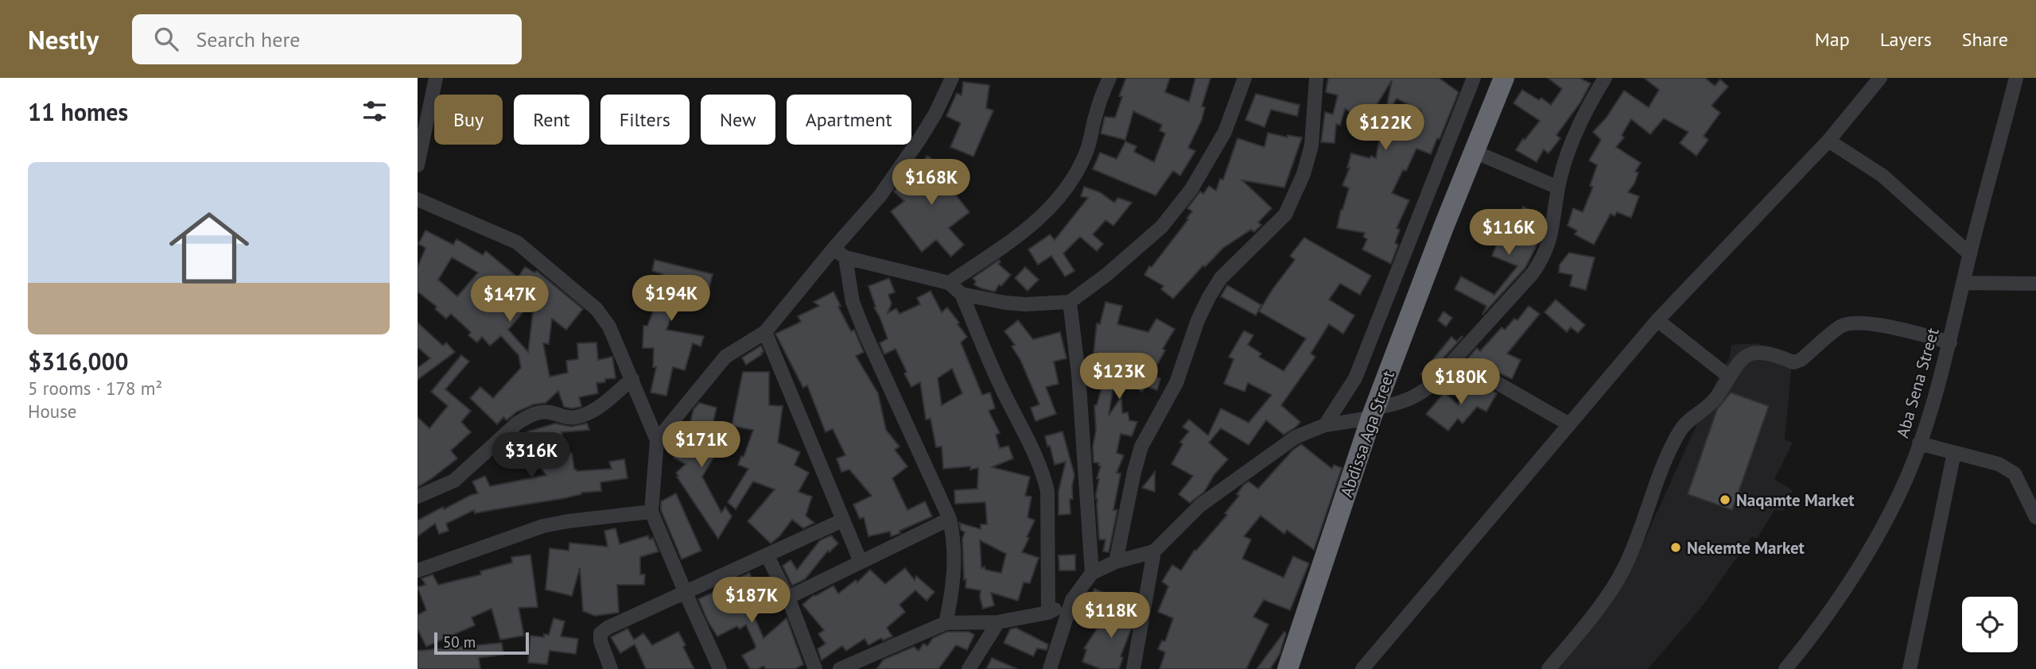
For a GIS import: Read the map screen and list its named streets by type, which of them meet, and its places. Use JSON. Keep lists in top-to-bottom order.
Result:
{
  "streets": {
    "highway": ["Abdissa Aga Street"],
    "street": ["Aba Sena Street"]
  },
  "places": ["Naqamte Market", "Nekemte Market"],
  "scale_bar": "50 m",
  "page": {
    "header": "Nestly",
    "search": "Search here",
    "nav": ["Map", "Layers", "Share"],
    "heading": "11 homes",
    "chip": [
      "Buy",
      "Rent",
      "Filters",
      "New",
      "Apartment"
    ],
    "price": [
      "$122K",
      "$168K",
      "$116K",
      "$194K",
      "$147K",
      "$123K",
      "$180K",
      "$171K",
      "$316K",
      "$187K",
      "$118K"
    ],
    "list": [
      {
        "name": "$316,000",
        "note": "5 rooms · 178 m² · House"
      }
    ],
    "scale": "50 m"
  }
}
